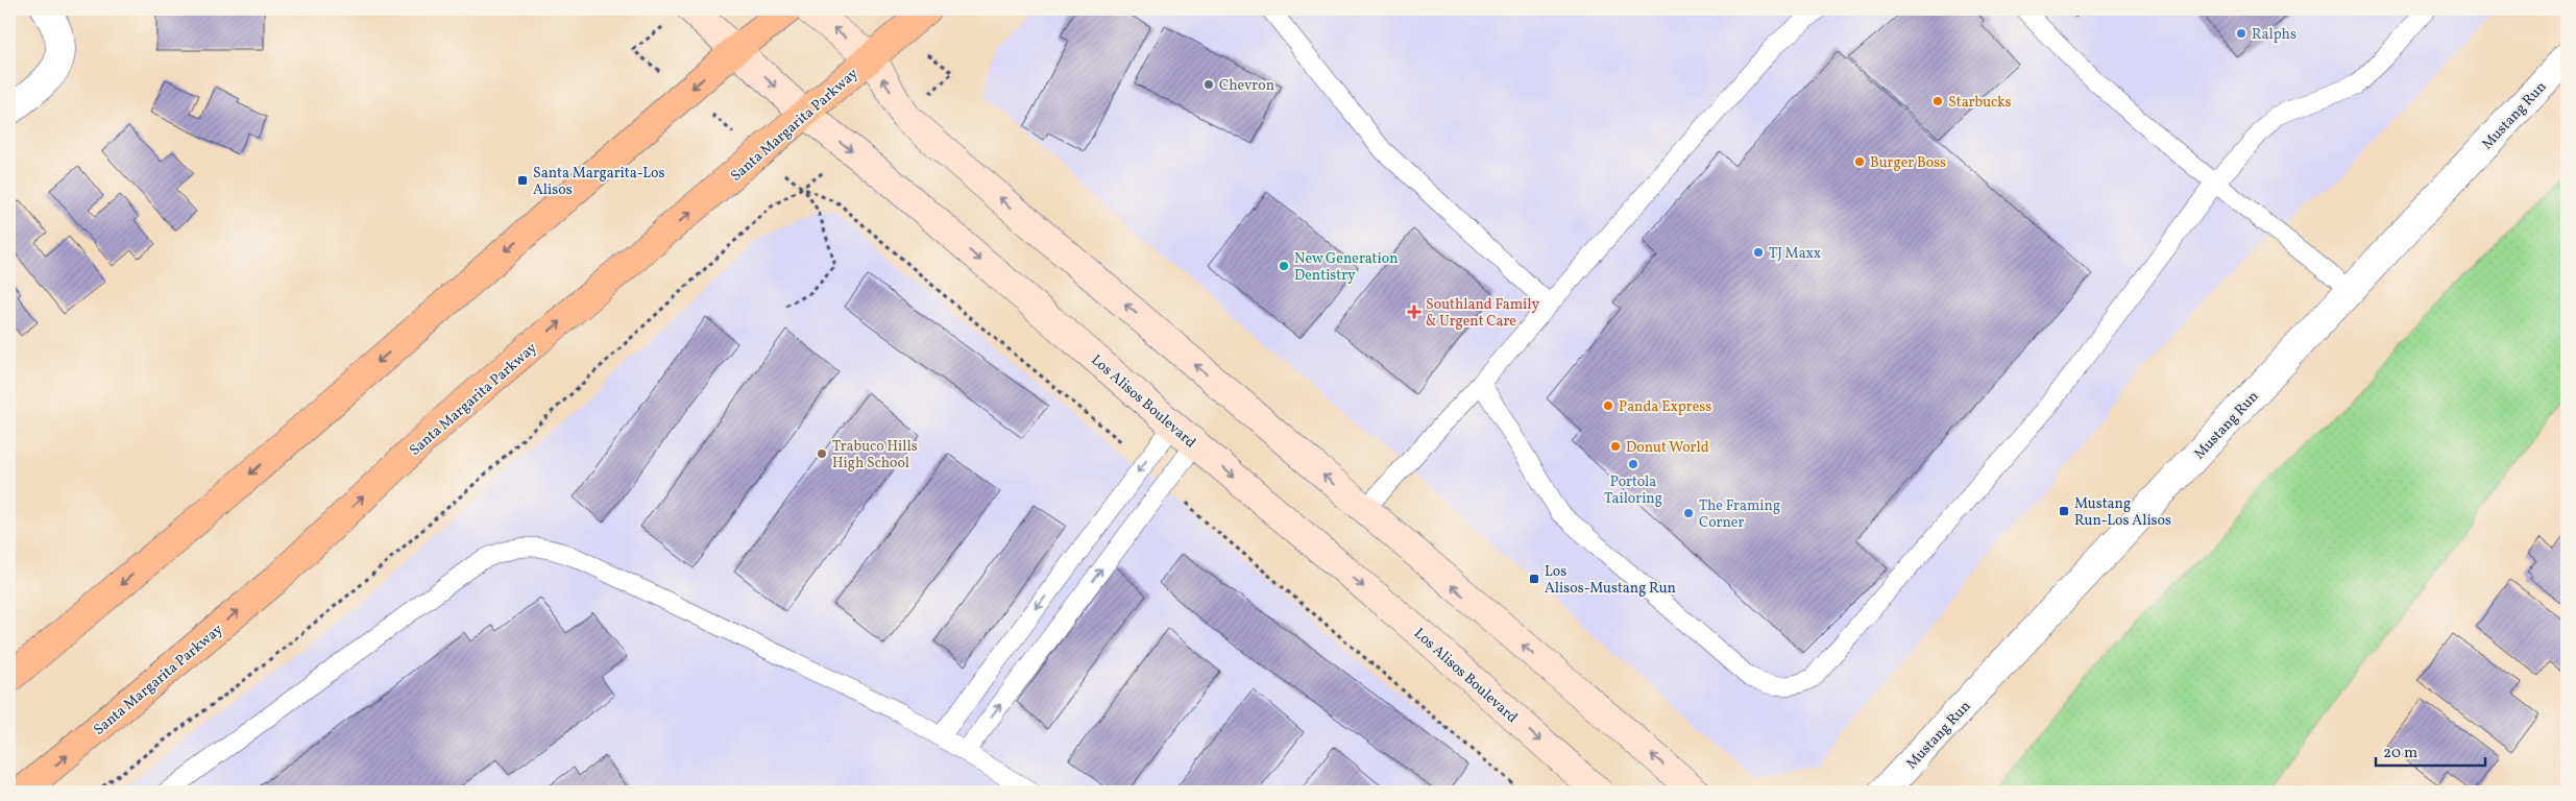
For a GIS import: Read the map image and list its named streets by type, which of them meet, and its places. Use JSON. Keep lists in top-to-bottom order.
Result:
{
  "streets": {
    "main road": ["Santa Margarita Parkway", "Los Alisos Boulevard"],
    "street": ["Mustang Run"]
  },
  "crossings": [
    ["Santa Margarita Parkway", "Los Alisos Boulevard"]
  ],
  "places": {
    "other": [
      "Ralphs",
      "Chevron",
      "Starbucks",
      "Burger Boss",
      "TJ Maxx",
      "New Generation Dentistry",
      "Panda Express",
      "Donut World",
      "Trabuco Hills High School",
      "Portola Tailoring",
      "The Framing Corner"
    ],
    "transit": ["Santa Margarita-Los Alisos", "Mustang Run-Los Alisos", "Los Alisos-Mustang Run"],
    "health": ["Southland Family & Urgent Care"]
  },
  "scale_bar": "20 m"
}
